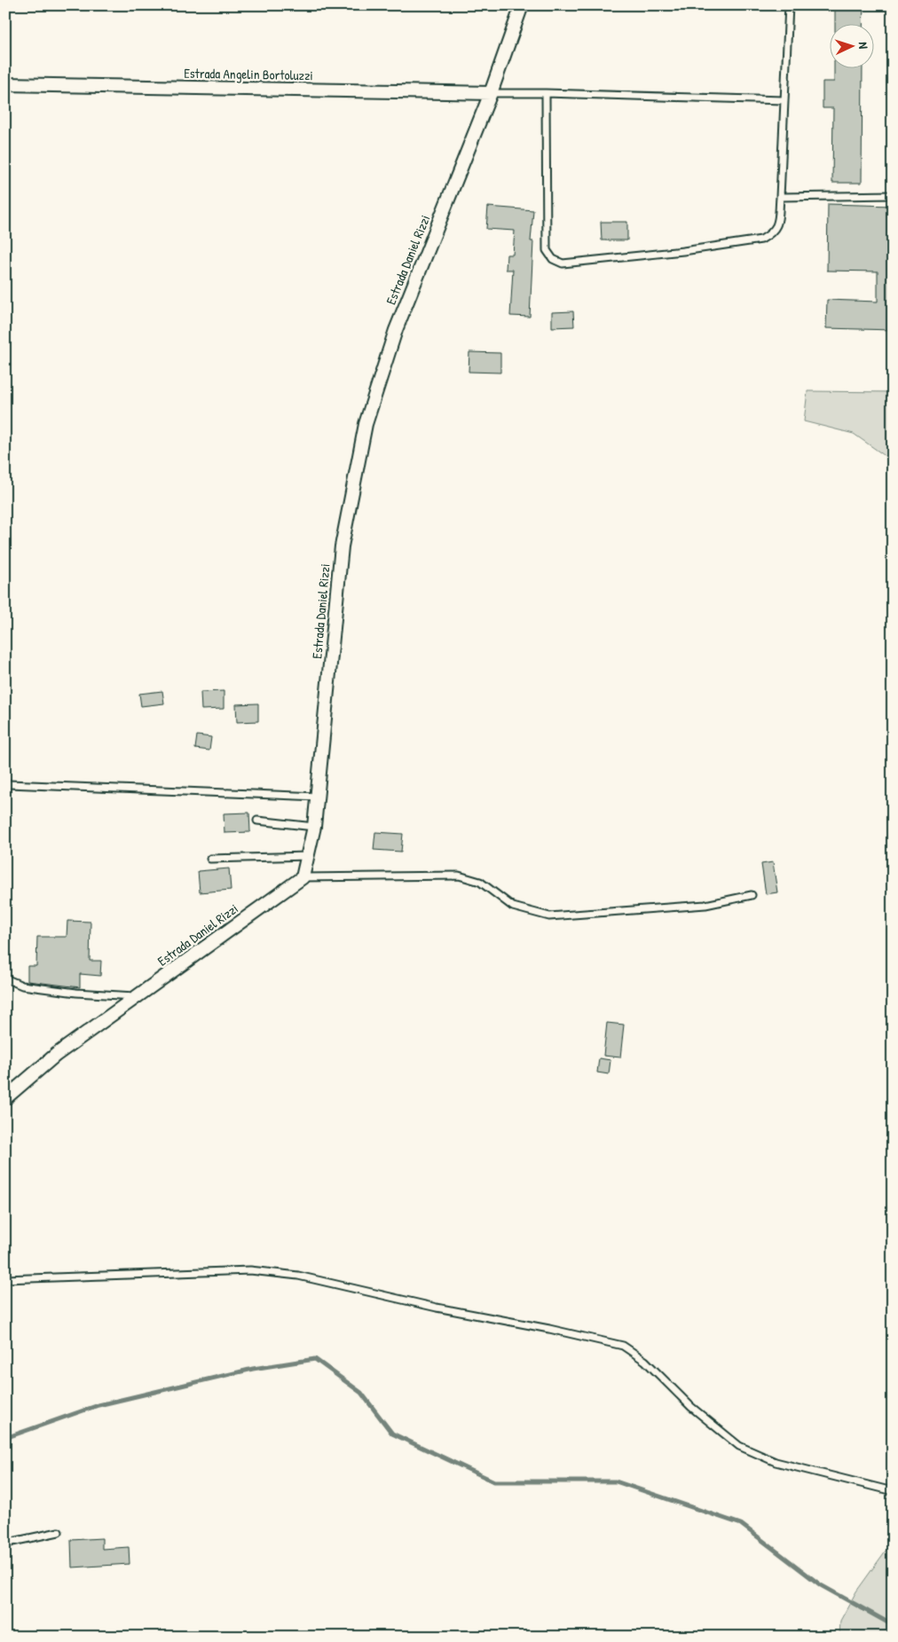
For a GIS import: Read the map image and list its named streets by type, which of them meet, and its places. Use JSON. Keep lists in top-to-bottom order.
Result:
{
  "streets": {
    "street": ["Estrada Angelin Bortoluzzi", "Estrada Daniel Rizzi"]
  },
  "crossings": [
    ["Estrada Angelin Bortoluzzi", "Estrada Daniel Rizzi"]
  ],
  "north": "right"
}
